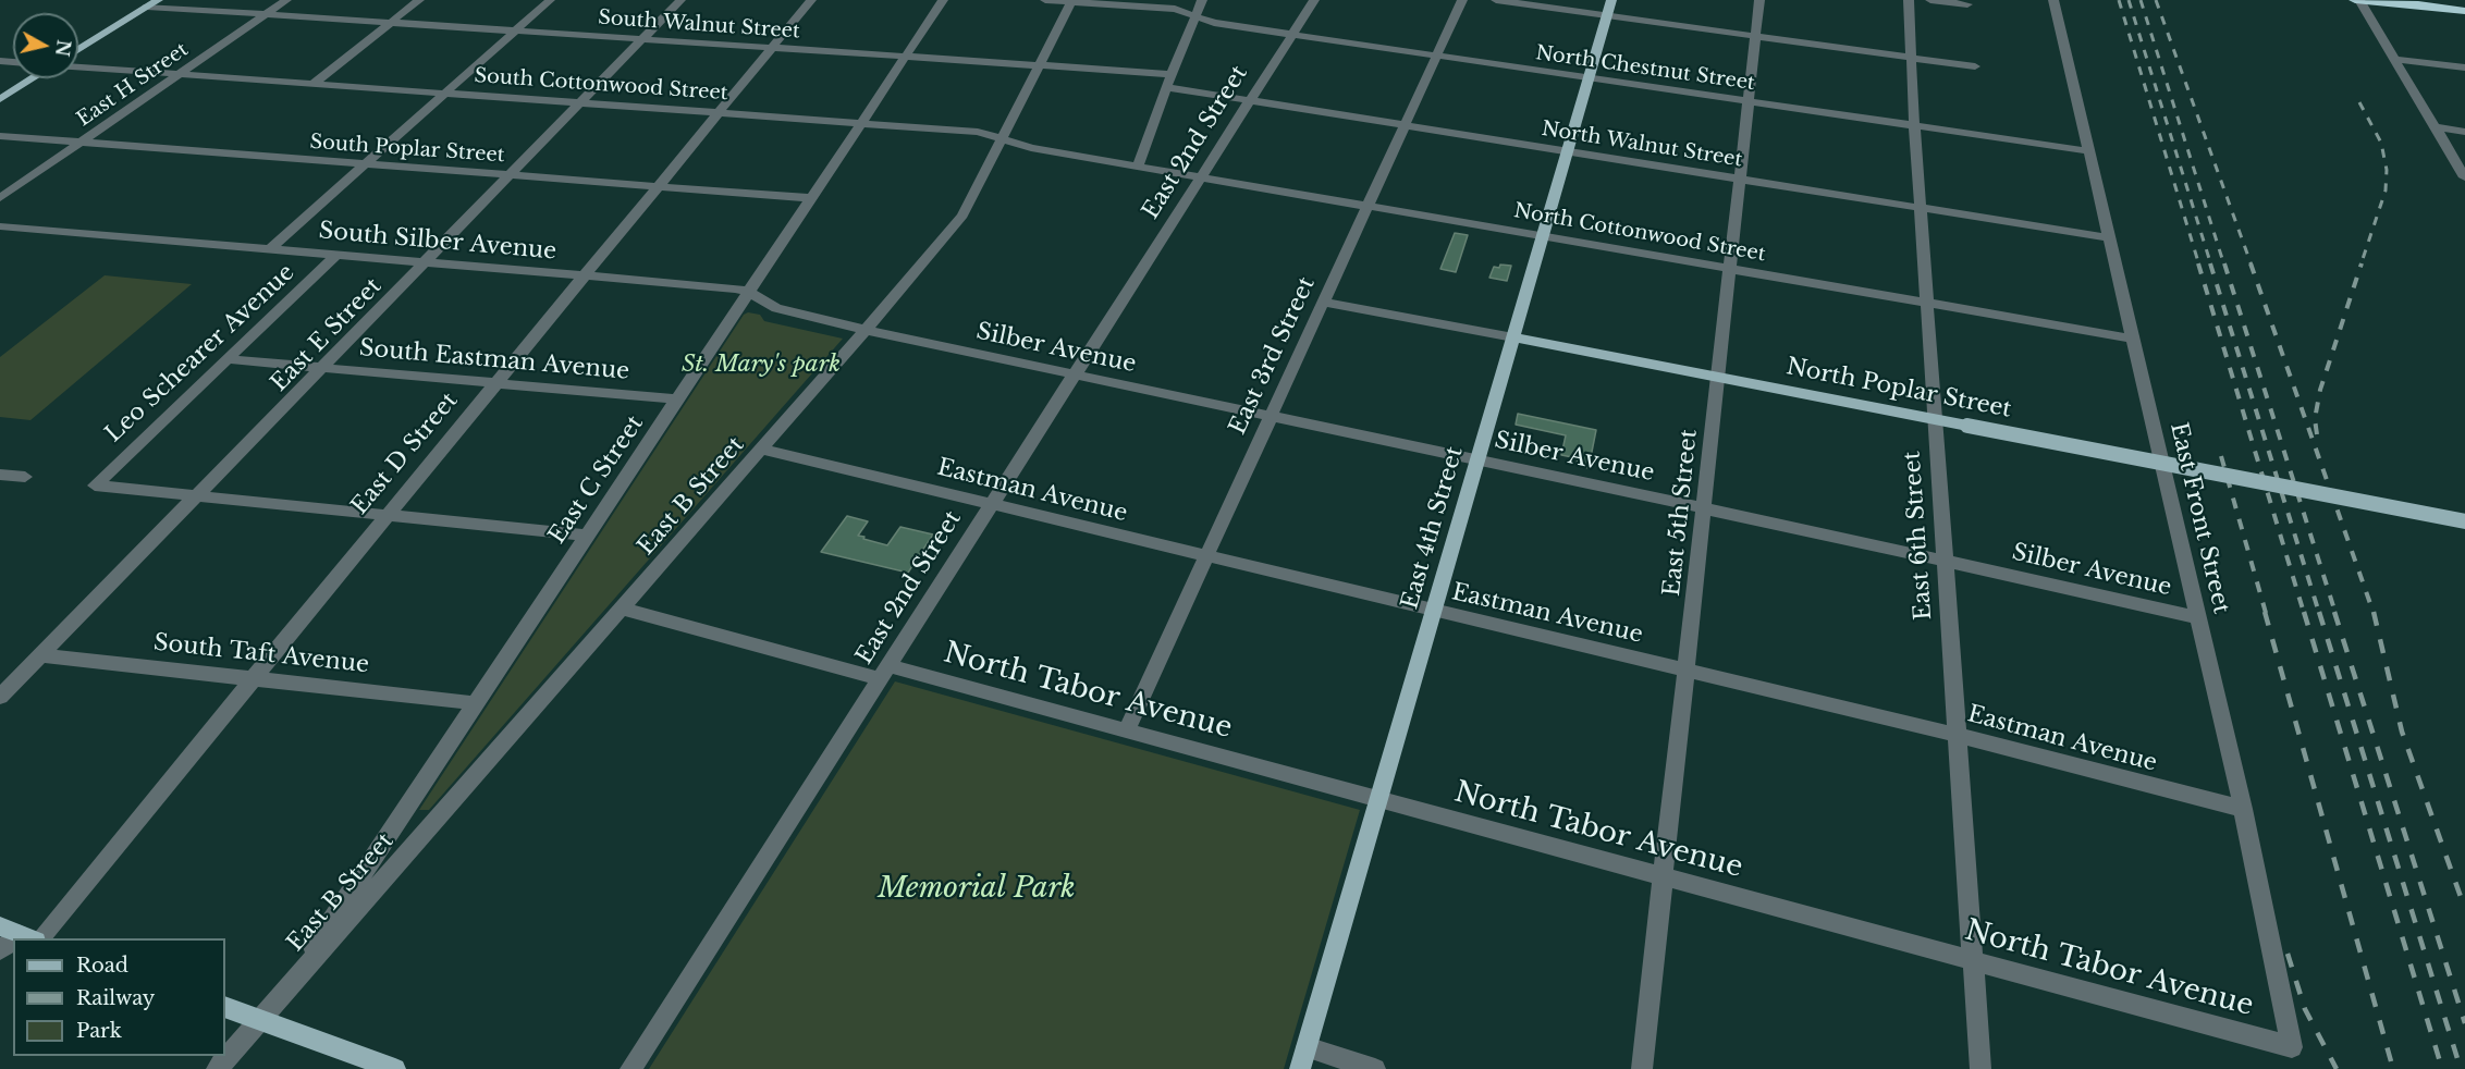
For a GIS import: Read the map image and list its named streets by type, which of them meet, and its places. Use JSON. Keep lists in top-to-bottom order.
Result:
{
  "streets": {
    "main road": ["North Poplar Street", "East 4th Street"],
    "street": [
      "South Walnut Street",
      "North Chestnut Street",
      "East H Street",
      "South Cottonwood Street",
      "East 2nd Street",
      "North Walnut Street",
      "South Poplar Street",
      "North Cottonwood Street",
      "South Silber Avenue",
      "East E Street",
      "Silber Avenue",
      "Leo Schearer Avenue",
      "East 3rd Street",
      "South Eastman Avenue",
      "East D Street",
      "East C Street",
      "Eastman Avenue",
      "East B Street",
      "East 5th Street",
      "East Front Street",
      "East 6th Street",
      "South Taft Avenue",
      "North Tabor Avenue"
    ]
  },
  "crossings": [
    ["South Walnut Street", "East H Street"],
    ["South Walnut Street", "East E Street"],
    ["South Walnut Street", "East D Street"],
    ["South Walnut Street", "East C Street"],
    ["South Walnut Street", "East B Street"],
    ["North Chestnut Street", "East 2nd Street"],
    ["North Chestnut Street", "East 3rd Street"],
    ["North Chestnut Street", "East B Street"],
    ["North Chestnut Street", "East 5th Street"],
    ["North Chestnut Street", "East Front Street"],
    ["North Chestnut Street", "East 4th Street"],
    ["North Chestnut Street", "East 6th Street"],
    ["East H Street", "South Cottonwood Street"],
    ["East H Street", "South Poplar Street"],
    ["South Cottonwood Street", "North Cottonwood Street"],
    ["South Cottonwood Street", "East E Street"],
    ["South Cottonwood Street", "East D Street"],
    ["South Cottonwood Street", "East C Street"],
    ["South Cottonwood Street", "East B Street"],
    ["East 2nd Street", "North Walnut Street"],
    ["East 2nd Street", "North Cottonwood Street"],
    ["East 2nd Street", "Silber Avenue"],
    ["East 2nd Street", "Eastman Avenue"],
    ["East 2nd Street", "North Tabor Avenue"],
    ["North Walnut Street", "East 3rd Street"],
    ["North Walnut Street", "East 5th Street"],
    ["North Walnut Street", "East Front Street"],
    ["North Walnut Street", "East 4th Street"],
    ["North Walnut Street", "East 6th Street"],
    ["South Poplar Street", "East E Street"],
    ["South Poplar Street", "East D Street"],
    ["South Poplar Street", "East C Street"],
    ["North Cottonwood Street", "East 3rd Street"],
    ["North Cottonwood Street", "East 5th Street"],
    ["North Cottonwood Street", "East Front Street"],
    ["North Cottonwood Street", "East 4th Street"],
    ["North Cottonwood Street", "East 6th Street"],
    ["South Silber Avenue", "East E Street"],
    ["South Silber Avenue", "Silber Avenue"],
    ["South Silber Avenue", "Leo Schearer Avenue"],
    ["South Silber Avenue", "East D Street"],
    ["South Silber Avenue", "East C Street"],
    ["South Silber Avenue", "East B Street"],
    ["East E Street", "Leo Schearer Avenue"],
    ["East E Street", "South Eastman Avenue"],
    ["East E Street", "South Taft Avenue"],
    ["Silber Avenue", "East 3rd Street"],
    ["Silber Avenue", "East B Street"],
    ["Silber Avenue", "East 5th Street"],
    ["Silber Avenue", "East Front Street"],
    ["Silber Avenue", "East 4th Street"],
    ["Silber Avenue", "East 6th Street"],
    ["Leo Schearer Avenue", "South Eastman Avenue"],
    ["East 3rd Street", "North Poplar Street"],
    ["East 3rd Street", "Eastman Avenue"],
    ["East 3rd Street", "North Tabor Avenue"],
    ["South Eastman Avenue", "East D Street"],
    ["South Eastman Avenue", "East C Street"],
    ["North Poplar Street", "East 5th Street"],
    ["North Poplar Street", "East 4th Street"],
    ["North Poplar Street", "East 6th Street"],
    ["East D Street", "South Taft Avenue"],
    ["East C Street", "East B Street"],
    ["East C Street", "South Taft Avenue"],
    ["Eastman Avenue", "East B Street"],
    ["Eastman Avenue", "East 5th Street"],
    ["Eastman Avenue", "East Front Street"],
    ["Eastman Avenue", "East 4th Street"],
    ["Eastman Avenue", "East 6th Street"],
    ["East B Street", "North Tabor Avenue"],
    ["East 5th Street", "North Tabor Avenue"],
    ["East Front Street", "North Tabor Avenue"],
    ["East 4th Street", "North Tabor Avenue"],
    ["East 6th Street", "North Tabor Avenue"]
  ],
  "parks": ["St. Mary's park", "Memorial Park"],
  "legend": ["Road", "Railway", "Park"],
  "north": "right"
}
